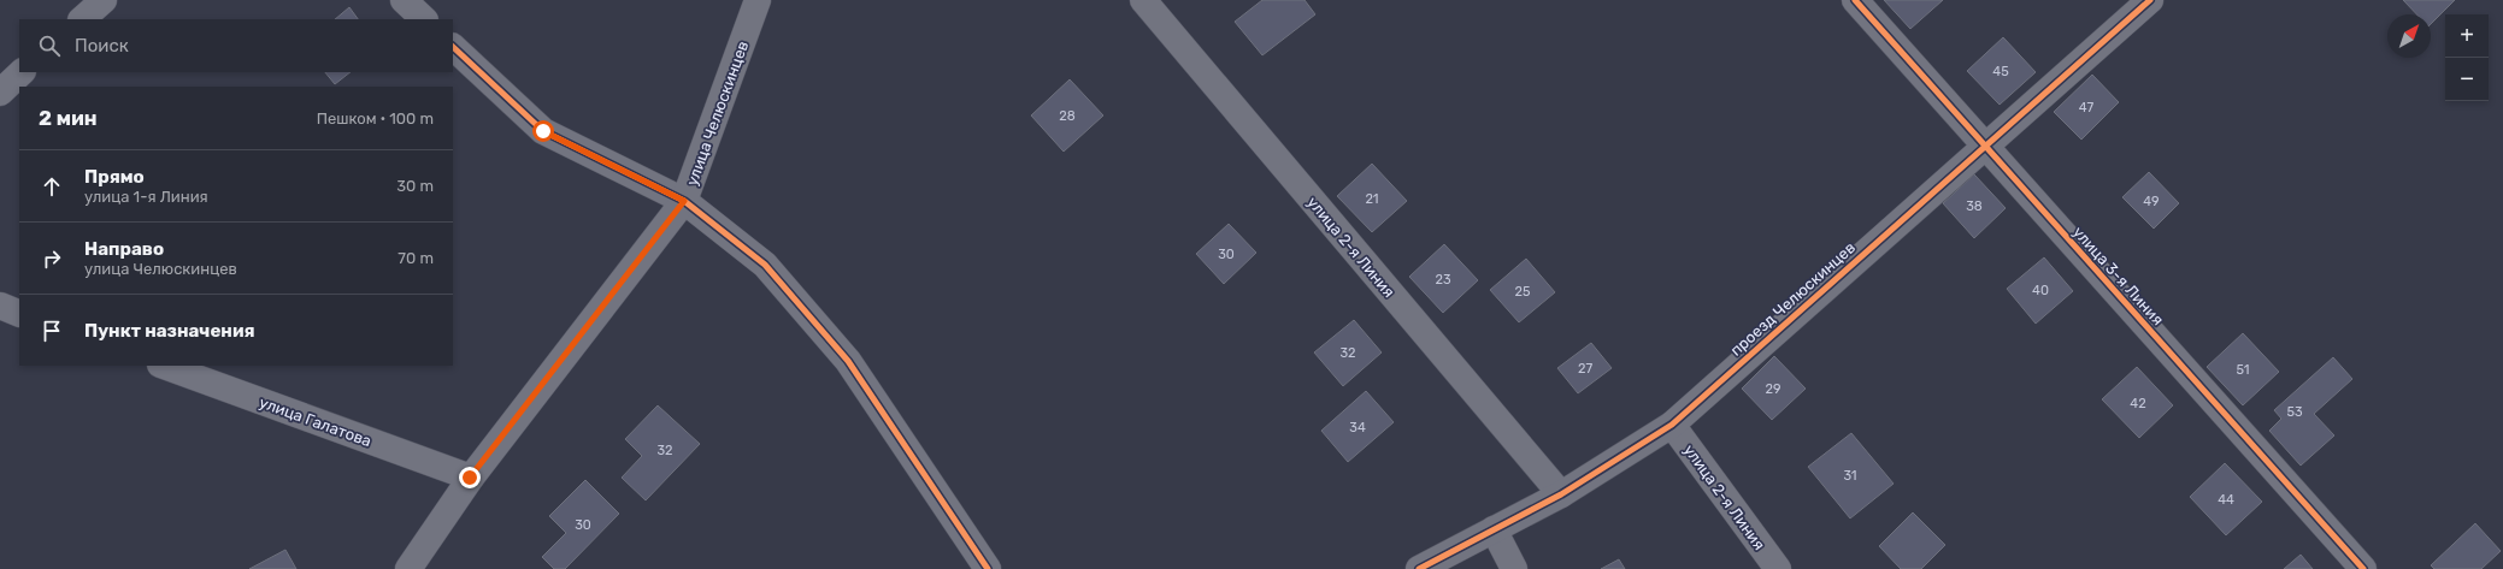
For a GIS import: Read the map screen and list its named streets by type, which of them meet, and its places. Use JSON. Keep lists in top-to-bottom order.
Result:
{
  "streets": {
    "street": [
      "улица Челюскинцев",
      "улица 2-я Линия",
      "улица 3-я Линия",
      "проезд Челюскинцев",
      "улица Галатова"
    ]
  },
  "crossings": [
    ["улица Челюскинцев", "улица Галатова"],
    ["улица 2-я Линия", "проезд Челюскинцев"],
    ["улица 3-я Линия", "проезд Челюскинцев"]
  ],
  "house_numbers": [
    "45",
    "47",
    "28",
    "21",
    "49",
    "38",
    "30",
    "23",
    "40",
    "25",
    "32",
    "27",
    "51",
    "29",
    "42",
    "53",
    "34",
    "32",
    "31",
    "44",
    "30"
  ],
  "north": "top right",
  "page": {
    "map_buttons": ["+", "−"],
    "search": "Поиск",
    "heading": ["2 мин", "Пешком · 100 m"],
    "list": [
      ["Прямо", "улица 1-я Линия", "30 m"],
      ["Направо", "улица Челюскинцев", "70 m"],
      "Пункт назначения"
    ]
  }
}
